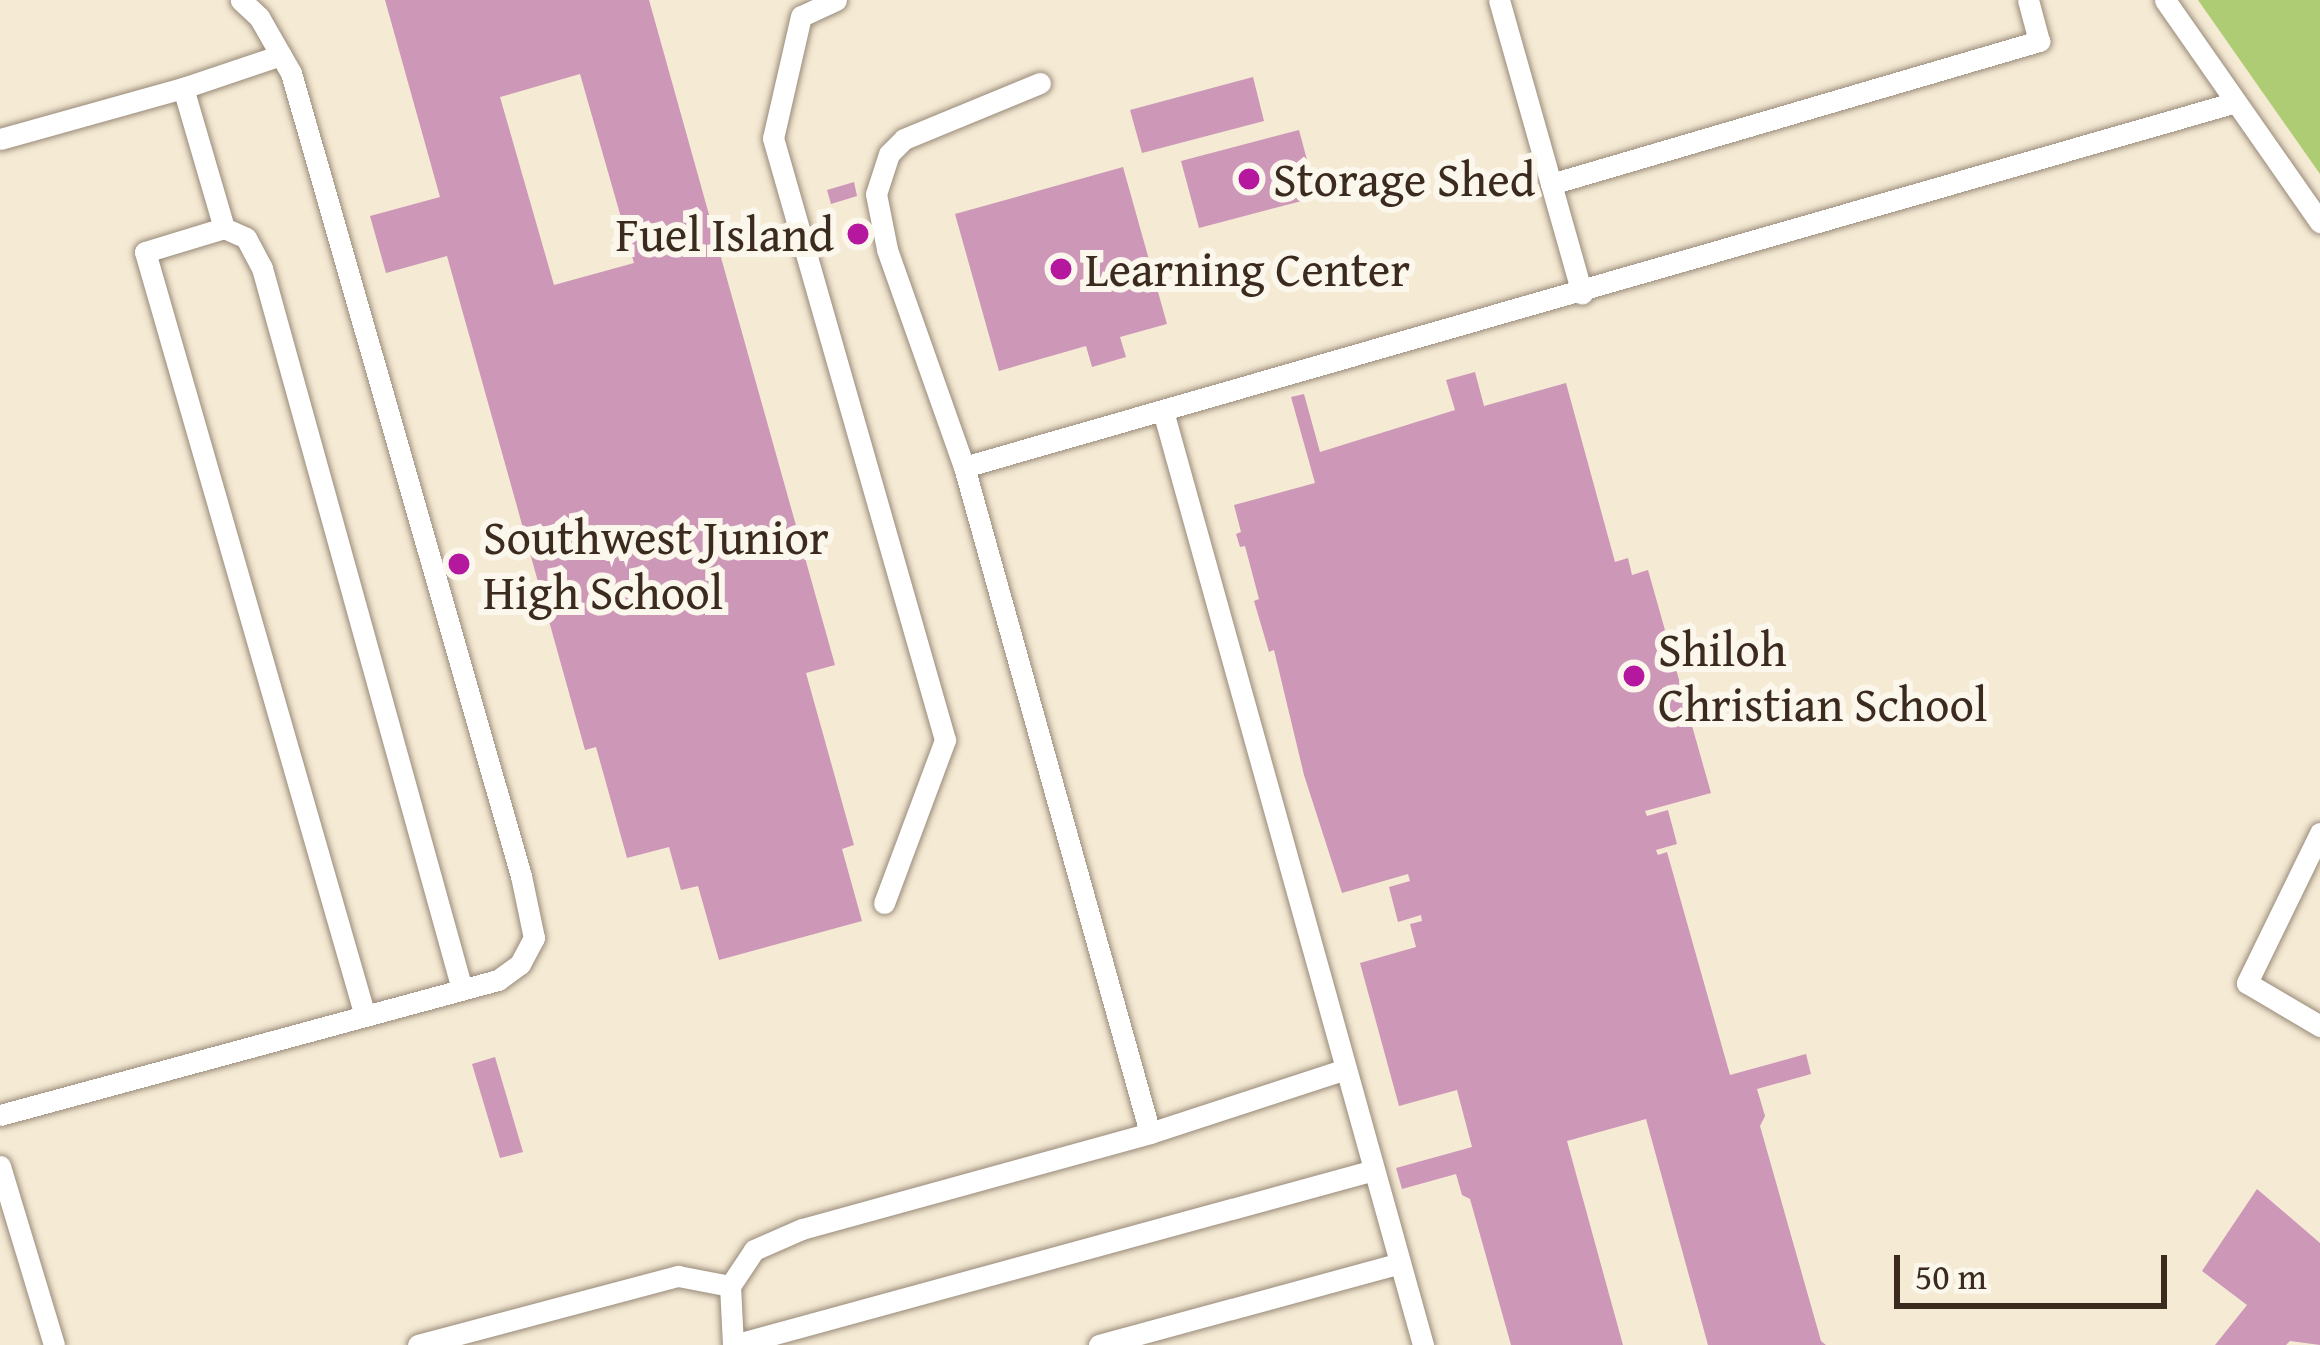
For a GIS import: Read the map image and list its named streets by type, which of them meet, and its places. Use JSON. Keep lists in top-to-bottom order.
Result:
{
  "places": [
    "Storage Shed",
    "Fuel Island",
    "Learning Center",
    "Southwest Junior High School",
    "Shiloh Christian School"
  ],
  "scale_bar": "50 m"
}
